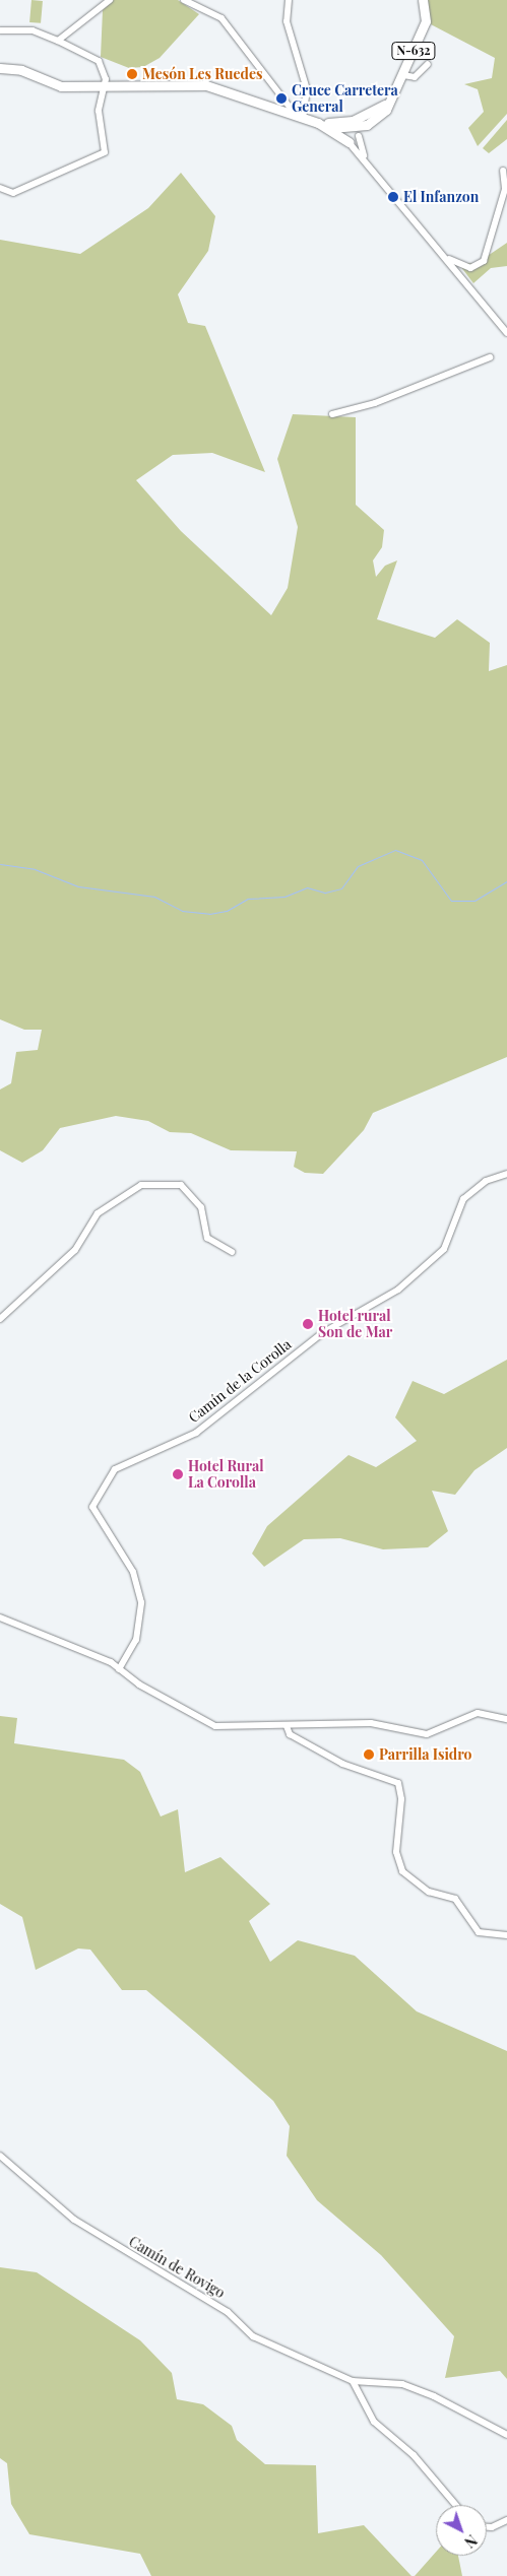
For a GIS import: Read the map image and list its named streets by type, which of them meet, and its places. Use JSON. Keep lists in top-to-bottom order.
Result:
{
  "streets": {
    "highway": ["N-632"],
    "street": ["Camín de la Corolla", "Camín de Rovigo"]
  },
  "places": [
    "Mesón Les Ruedes",
    "Cruce Carretera General",
    "El Infanzon",
    "Hotel rural Son de Mar",
    "Hotel Rural La Corolla",
    "Parrilla Isidro"
  ],
  "north": "bottom right"
}
